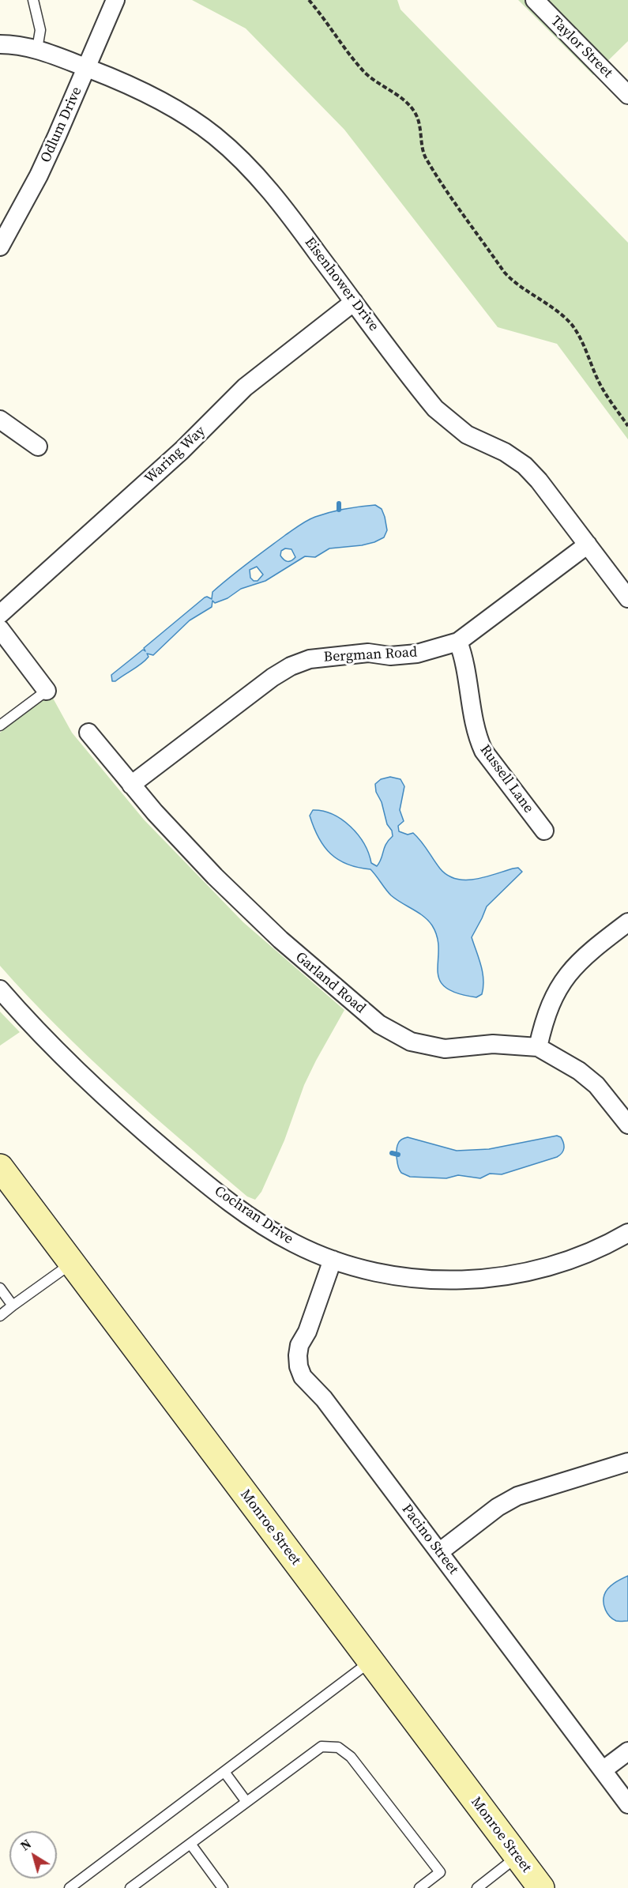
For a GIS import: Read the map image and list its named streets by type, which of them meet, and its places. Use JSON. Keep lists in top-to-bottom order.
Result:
{
  "streets": {
    "main road": ["Monroe Street"],
    "street": [
      "Taylor Street",
      "Odlum Drive",
      "Eisenhower Drive",
      "Waring Way",
      "Bergman Road",
      "Russell Lane",
      "Garland Road",
      "Cochran Drive",
      "Pacino Street"
    ]
  },
  "crossings": [
    ["Odlum Drive", "Eisenhower Drive"],
    ["Eisenhower Drive", "Waring Way"],
    ["Eisenhower Drive", "Bergman Road"],
    ["Bergman Road", "Russell Lane"],
    ["Bergman Road", "Garland Road"],
    ["Cochran Drive", "Pacino Street"]
  ],
  "north": "top left"
}
